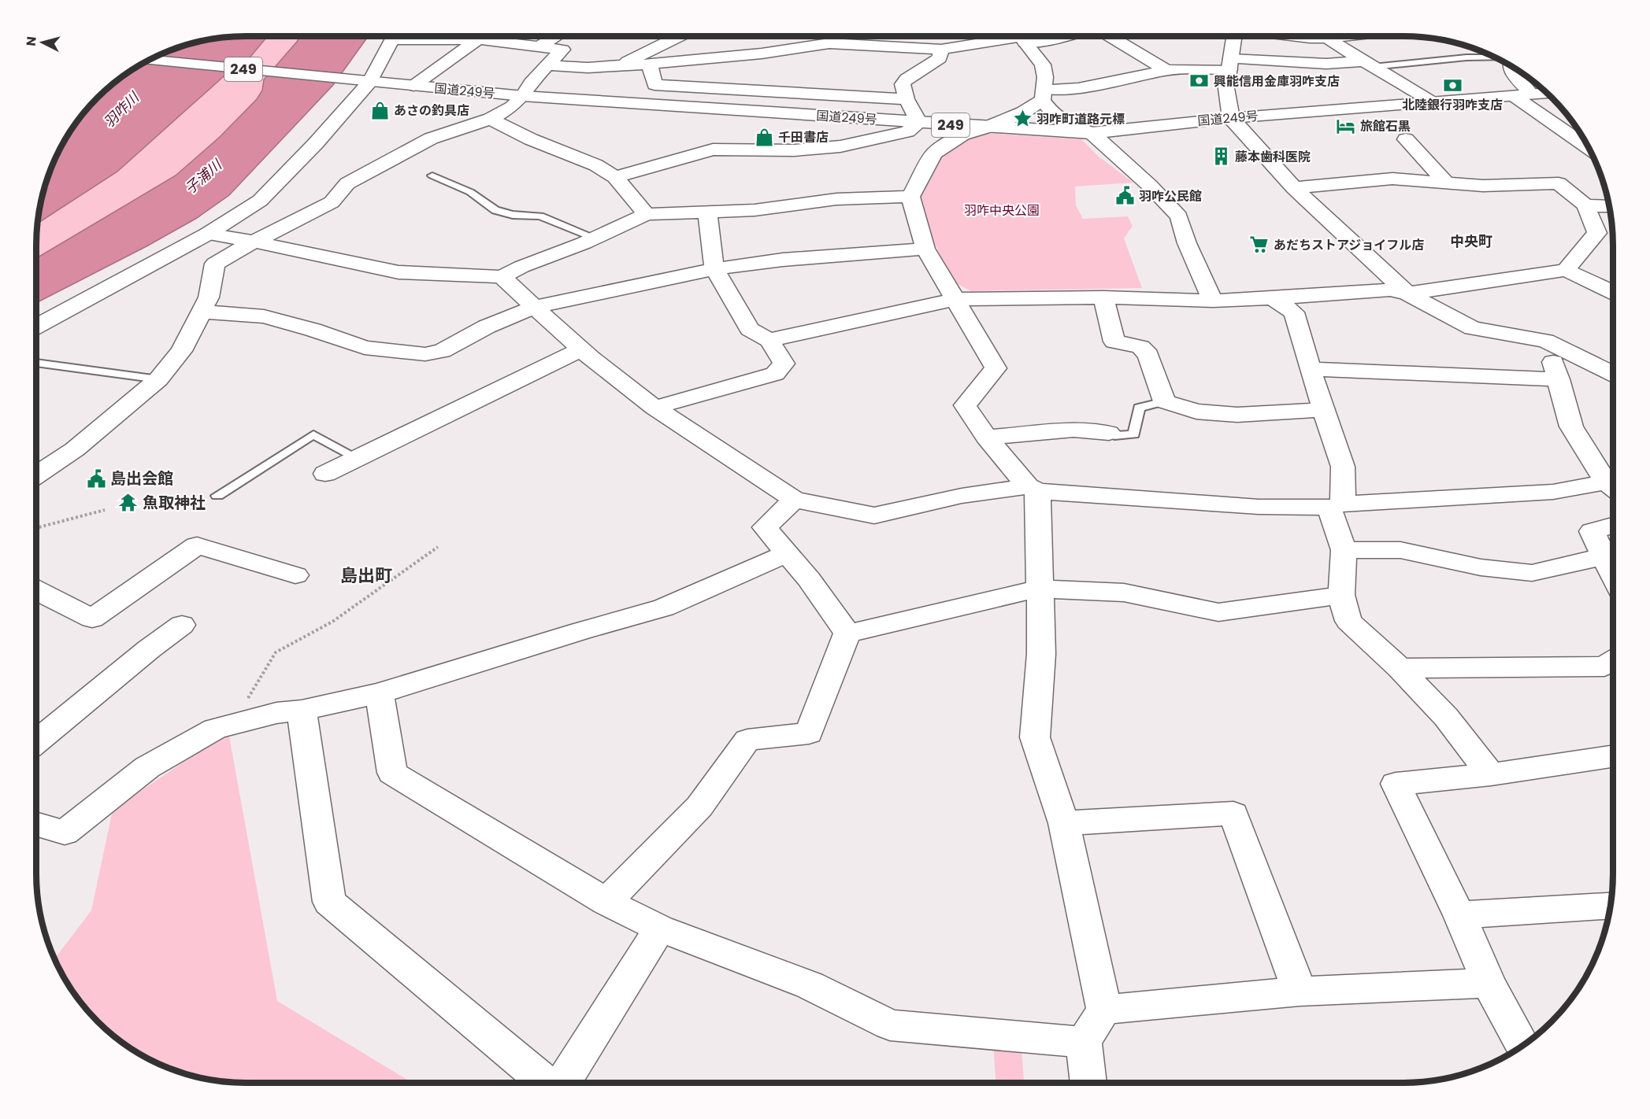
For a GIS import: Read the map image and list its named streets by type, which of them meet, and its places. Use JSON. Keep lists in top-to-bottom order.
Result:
{
  "streets": {
    "main road": ["249", "国道249号"]
  },
  "districts": ["中央町", "島出町"],
  "water": ["羽咋川", "子浦川"],
  "parks": ["羽咋中央公園"],
  "places": {
    "bank": ["興能信用金庫羽咋支店", "北陸銀行羽咋支店"],
    "shop": ["あさの釣具店", "千田書店"],
    "place": ["羽咋町道路元標"],
    "hotel": ["旅館石黒"],
    "building": ["藤本歯科医院"],
    "public building": ["羽咋公民館", "島出会館"],
    "supermarket": ["あだちストアジョイフル店"],
    "temple": ["魚取神社"]
  },
  "north": "left"
}
